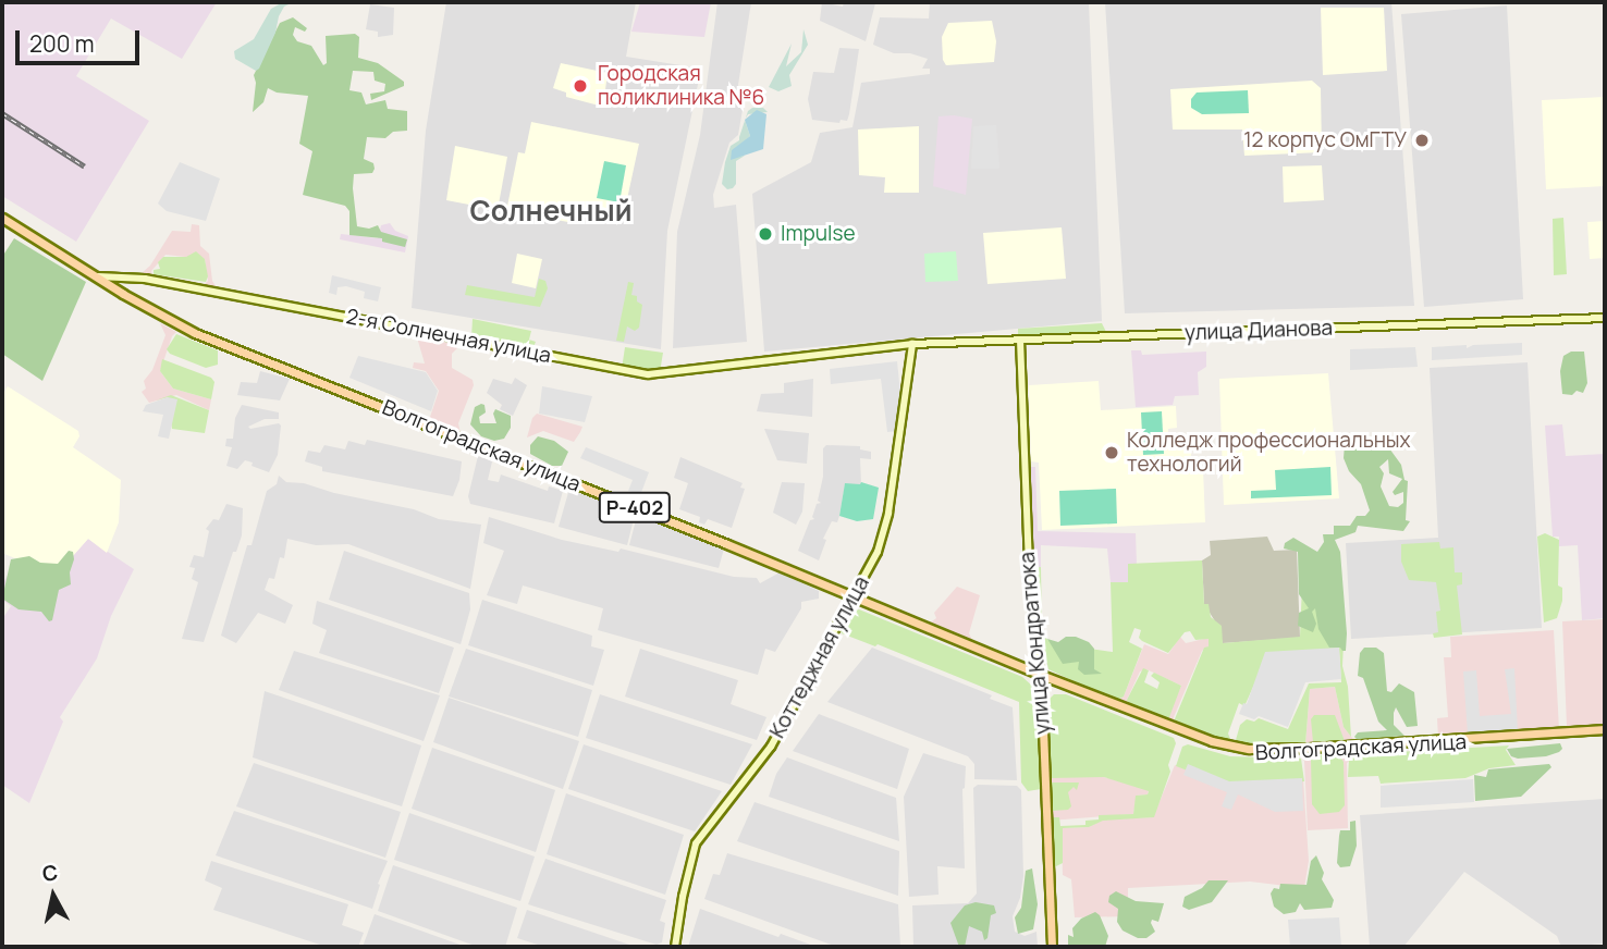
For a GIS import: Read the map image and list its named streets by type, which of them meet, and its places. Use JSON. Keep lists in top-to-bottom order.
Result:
{
  "streets": {
    "main road": [
      "улица Дианова",
      "2-я Солнечная улица",
      "Волгоградская улица",
      "Р-402",
      "улица Кондратюка",
      "Коттеджная улица"
    ]
  },
  "crossings": [
    ["улица Дианова", "2-я Солнечная улица"],
    ["улица Дианова", "улица Кондратюка"],
    ["улица Дианова", "Коттеджная улица"],
    ["2-я Солнечная улица", "Волгоградская улица"],
    ["2-я Солнечная улица", "Коттеджная улица"],
    ["Волгоградская улица", "улица Кондратюка"],
    ["Волгоградская улица", "Коттеджная улица"]
  ],
  "districts": ["Солнечный"],
  "places": [
    "Городская поликлиника №6",
    "12 корпус ОмГТУ",
    "Impulse",
    "Колледж профессиональных технологий"
  ],
  "scale_bar": "200 m",
  "north": "top"
}
